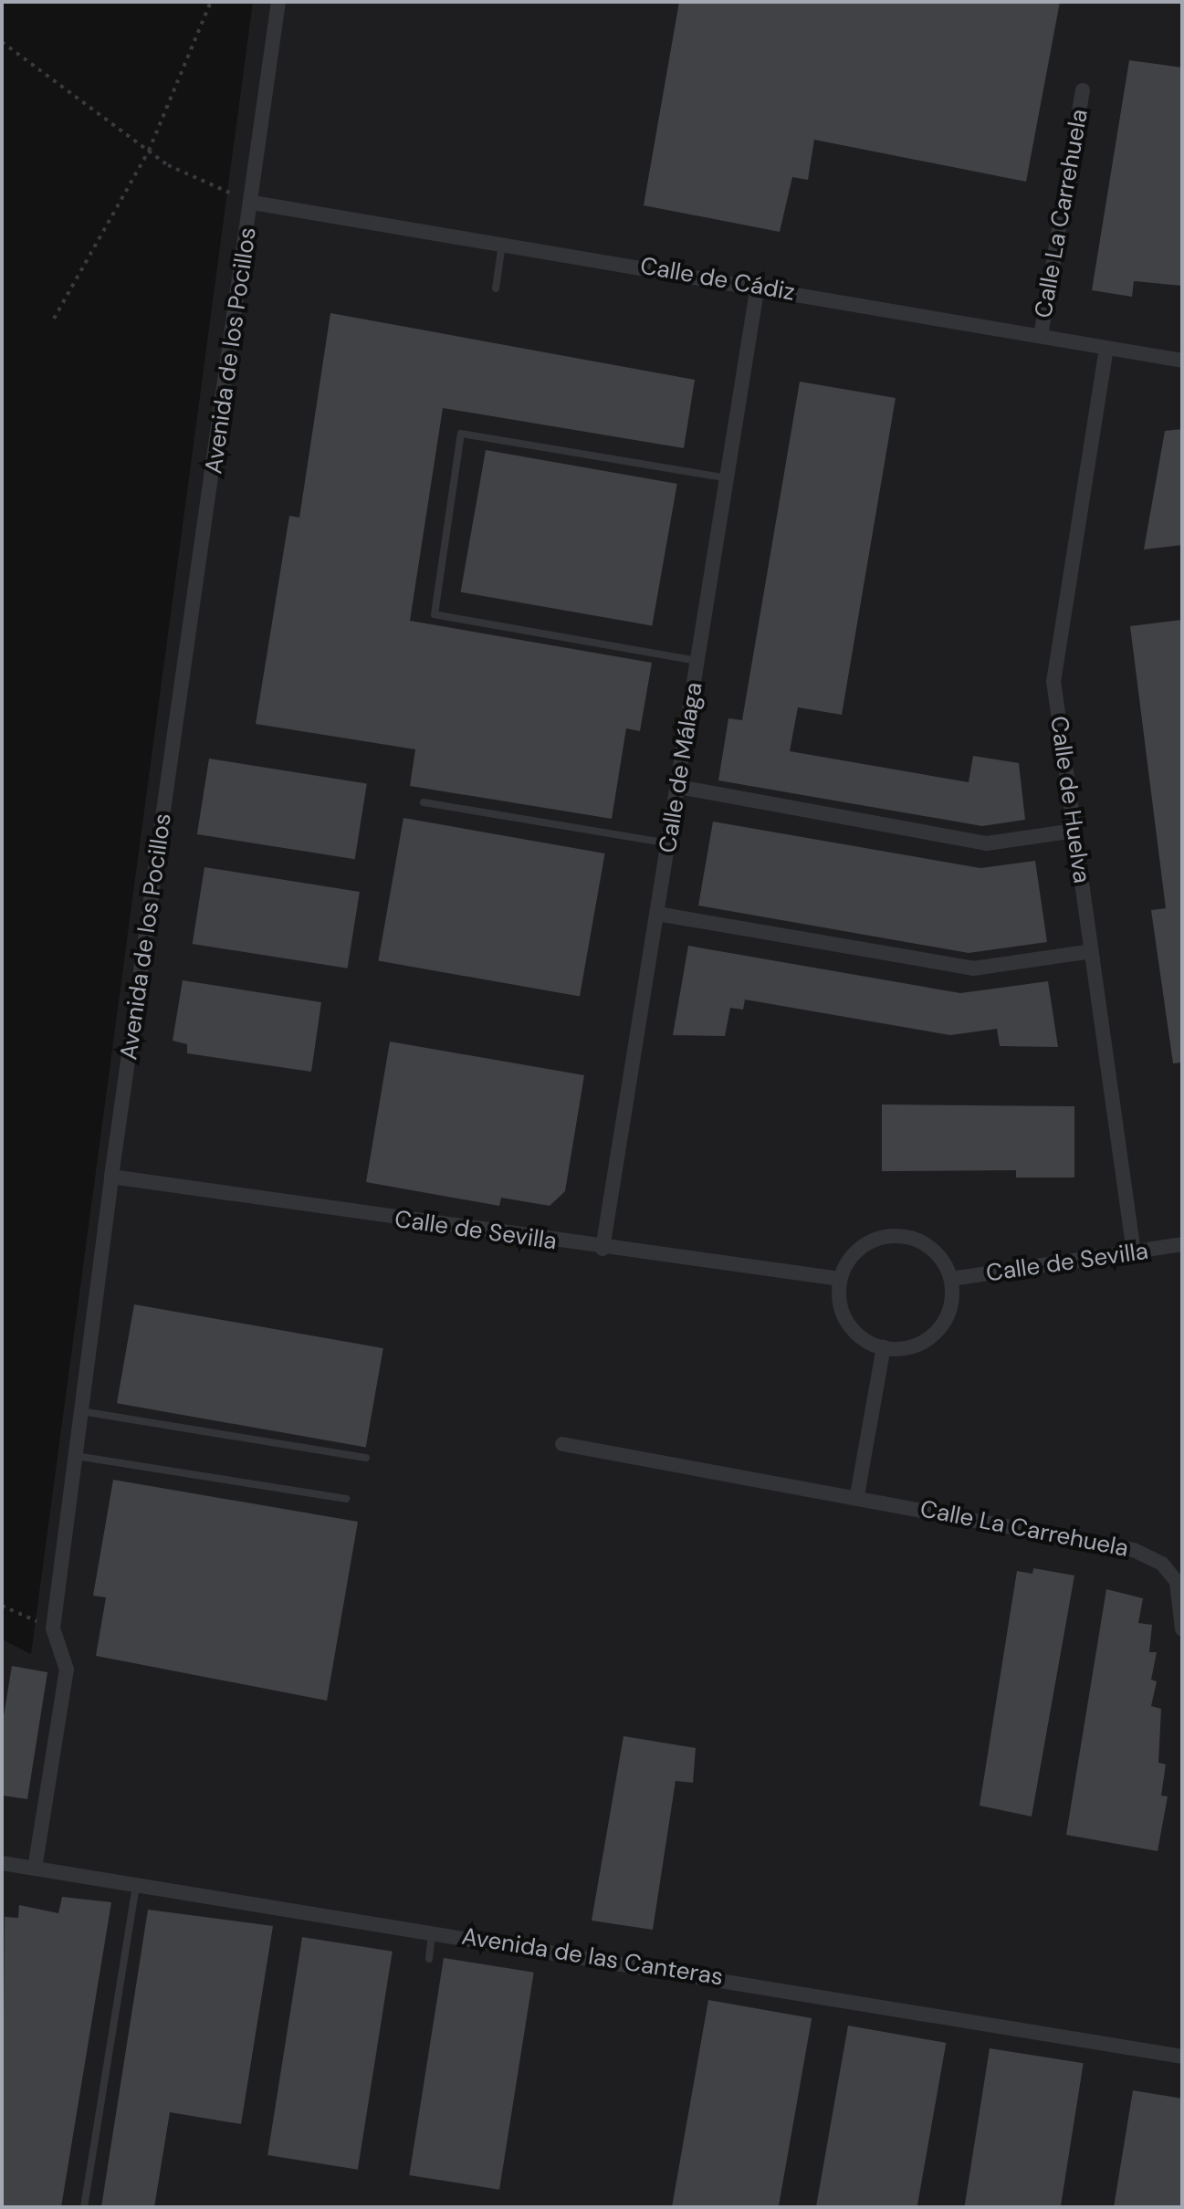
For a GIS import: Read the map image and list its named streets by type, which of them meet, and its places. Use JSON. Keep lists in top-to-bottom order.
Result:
{
  "streets": {
    "street": [
      "Calle La Carrehuela",
      "Calle de Cádiz",
      "Avenida de los Pocillos",
      "Calle de Málaga",
      "Calle de Huelva",
      "Calle de Sevilla",
      "Avenida de las Canteras"
    ]
  },
  "crossings": [
    ["Calle La Carrehuela", "Calle de Cádiz"],
    ["Calle de Cádiz", "Avenida de los Pocillos"],
    ["Calle de Cádiz", "Calle de Málaga"],
    ["Calle de Cádiz", "Calle de Huelva"],
    ["Avenida de los Pocillos", "Calle de Sevilla"],
    ["Avenida de los Pocillos", "Avenida de las Canteras"],
    ["Calle de Málaga", "Calle de Sevilla"],
    ["Calle de Huelva", "Calle de Sevilla"]
  ]
}
